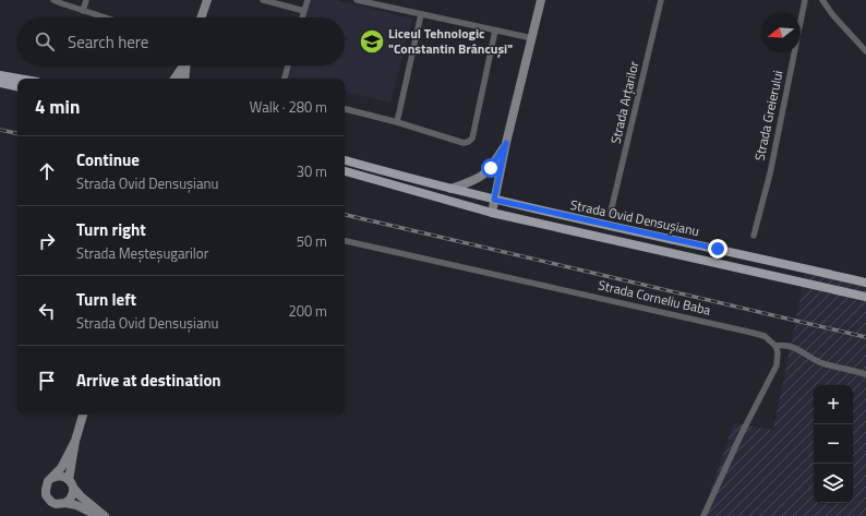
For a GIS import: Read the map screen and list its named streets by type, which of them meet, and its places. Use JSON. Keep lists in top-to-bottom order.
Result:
{
  "streets": {
    "main road": ["Strada Ovid Densușianu"],
    "street": ["Strada Arțarilor", "Strada Greierului", "Strada Corneliu Baba"]
  },
  "places": {
    "school or university": ["Liceul Tehnologic \"Constantin Brâncuși\""]
  },
  "north": "left",
  "page": {
    "search": "Search here",
    "heading": ["4 min", "Walk · 280 m"],
    "list": [
      ["Continue", "Strada Ovid Densușianu", "30 m"],
      ["Turn right", "Strada Meșteșugarilor", "50 m"],
      ["Turn left", "Strada Ovid Densușianu", "200 m"],
      "Arrive at destination"
    ],
    "map_buttons": ["+", "−"]
  }
}
